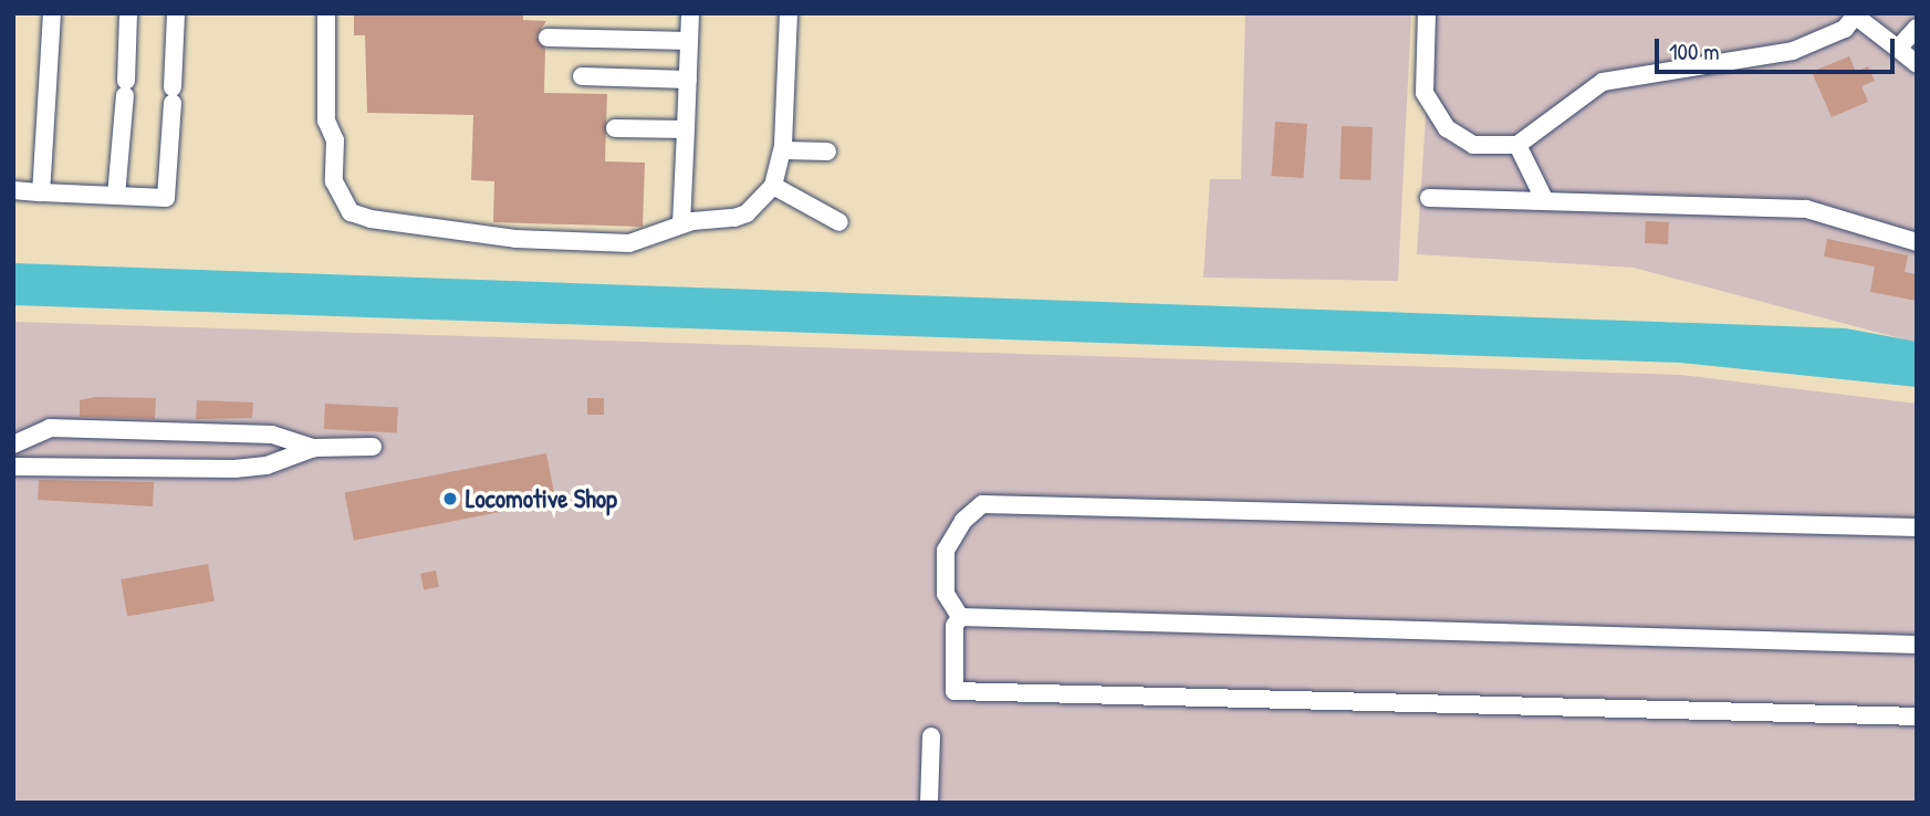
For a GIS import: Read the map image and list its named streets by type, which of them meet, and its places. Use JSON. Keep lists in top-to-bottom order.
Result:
{
  "places": ["Locomotive Shop"],
  "scale_bar": "100 m"
}
